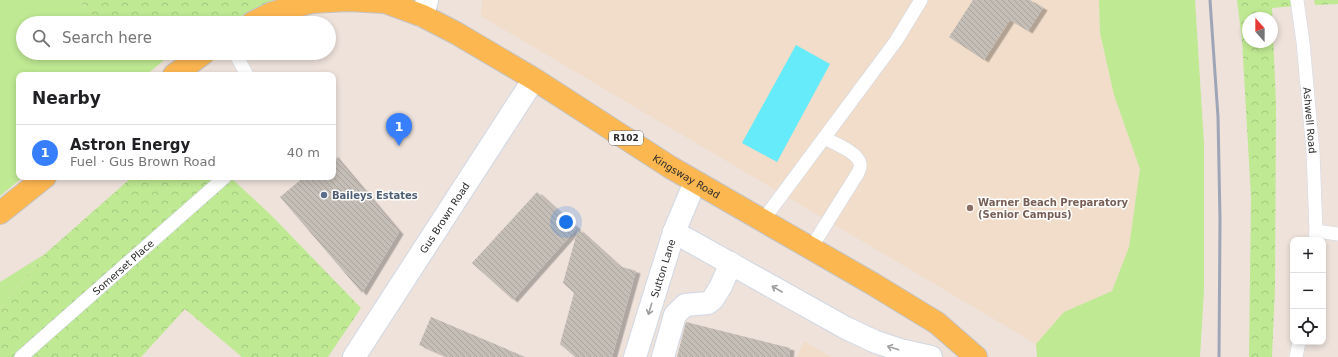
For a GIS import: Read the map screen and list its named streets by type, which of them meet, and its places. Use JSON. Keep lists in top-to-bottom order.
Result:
{
  "streets": {
    "main road": ["R102", "Kingsway Road"],
    "street": ["Gus Brown Road", "Sutton Lane"],
    "lane": ["Ashwell Road", "Somerset Place"]
  },
  "crossings": [
    ["Kingsway Road", "Gus Brown Road"],
    ["Kingsway Road", "Sutton Lane"]
  ],
  "one_way": ["Sutton Lane"],
  "places": ["Baileys Estates", "Warner Beach Preparatory (Senior Campus)"],
  "north": "top",
  "page": {
    "search": "Search here",
    "heading": "Nearby",
    "pins": "1",
    "list": [
      {
        "mark": "1",
        "name": "Astron Energy",
        "note": "Fuel · Gus Brown Road",
        "value": "40 m"
      }
    ],
    "map_buttons": ["+", "−"]
  }
}
